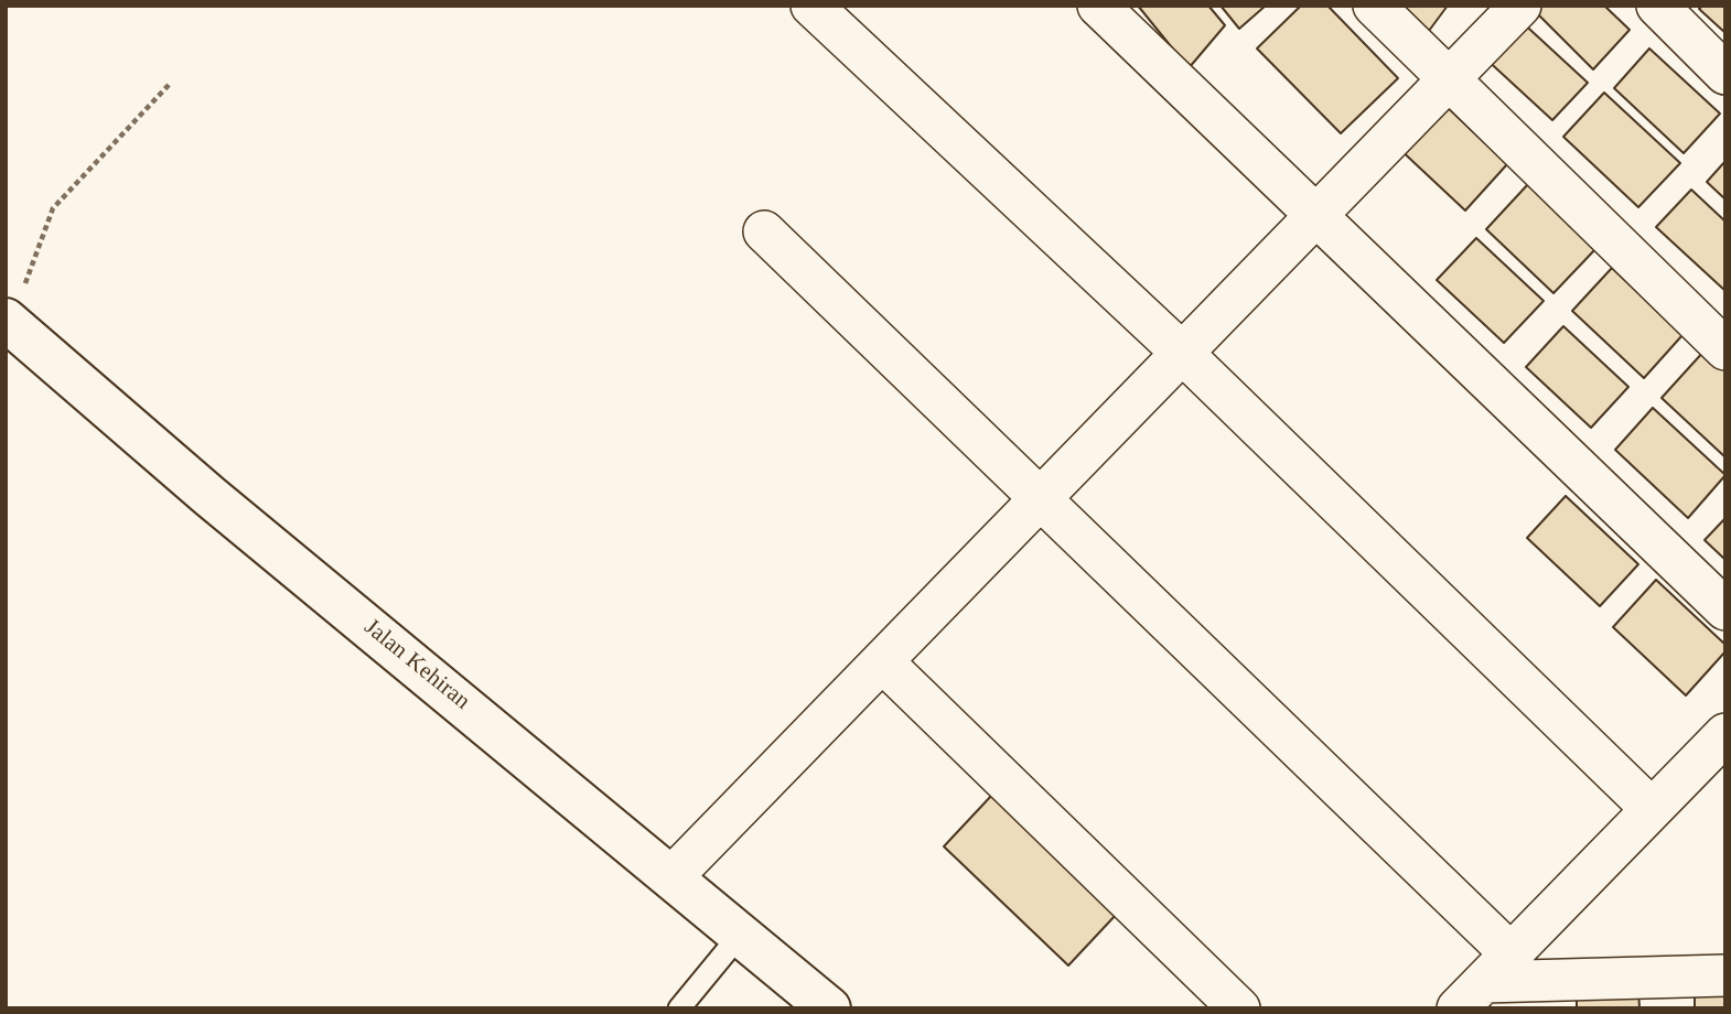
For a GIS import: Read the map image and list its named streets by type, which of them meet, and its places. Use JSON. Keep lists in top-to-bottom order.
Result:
{
  "streets": {
    "street": ["Jalan Kehiran"]
  }
}
